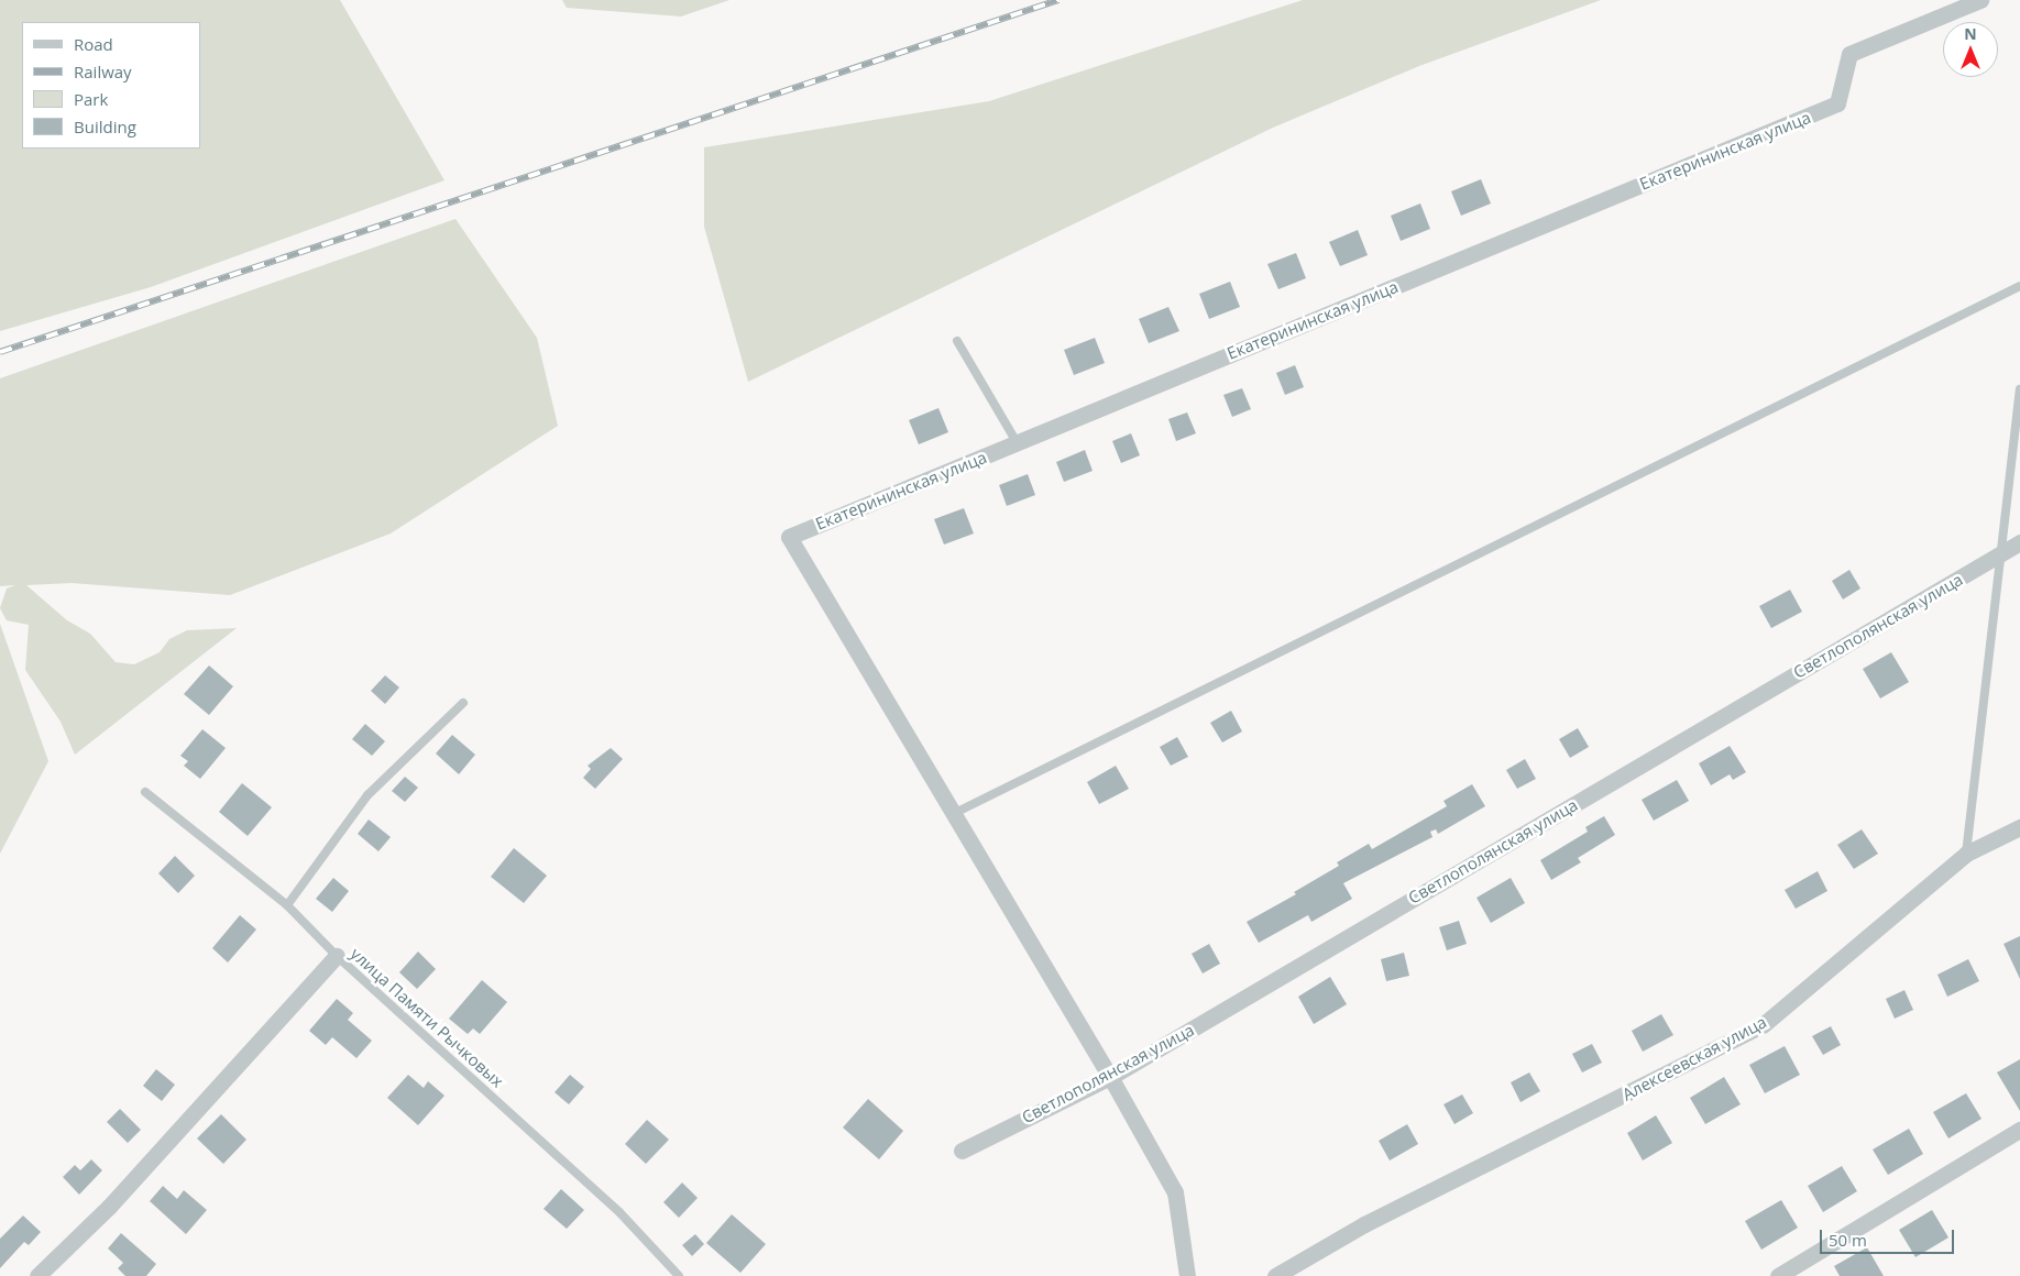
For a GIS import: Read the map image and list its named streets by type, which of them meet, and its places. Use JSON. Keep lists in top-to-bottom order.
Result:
{
  "streets": {
    "street": ["Екатерининская улица", "Светлополянская улица", "Алексеевская улица"],
    "lane": ["улица Памяти Рычковых"]
  },
  "legend": [
    "Road",
    "Railway",
    "Park",
    "Building"
  ],
  "scale_bar": "50 m",
  "north": "top"
}
